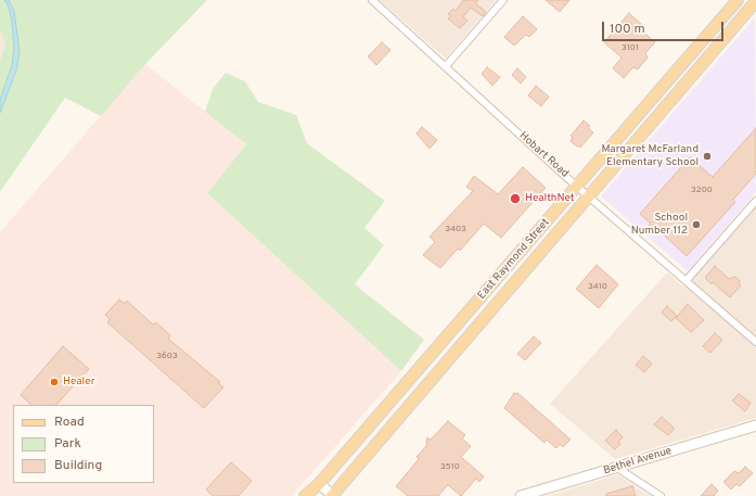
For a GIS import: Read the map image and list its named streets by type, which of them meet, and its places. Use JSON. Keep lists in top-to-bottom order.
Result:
{
  "streets": {
    "main road": ["East Raymond Street"],
    "street": ["Hobart Road", "Bethel Avenue"]
  },
  "crossings": [
    ["Hobart Road", "East Raymond Street"]
  ],
  "places": [
    "Margaret McFarland Elementary School",
    "HealthNet",
    "School Number 112",
    "Healer"
  ],
  "house_numbers": [
    "3101",
    "3200",
    "3403",
    "3410",
    "3603",
    "3510"
  ],
  "legend": ["Road", "Park", "Building"],
  "scale_bar": "100 m"
}
